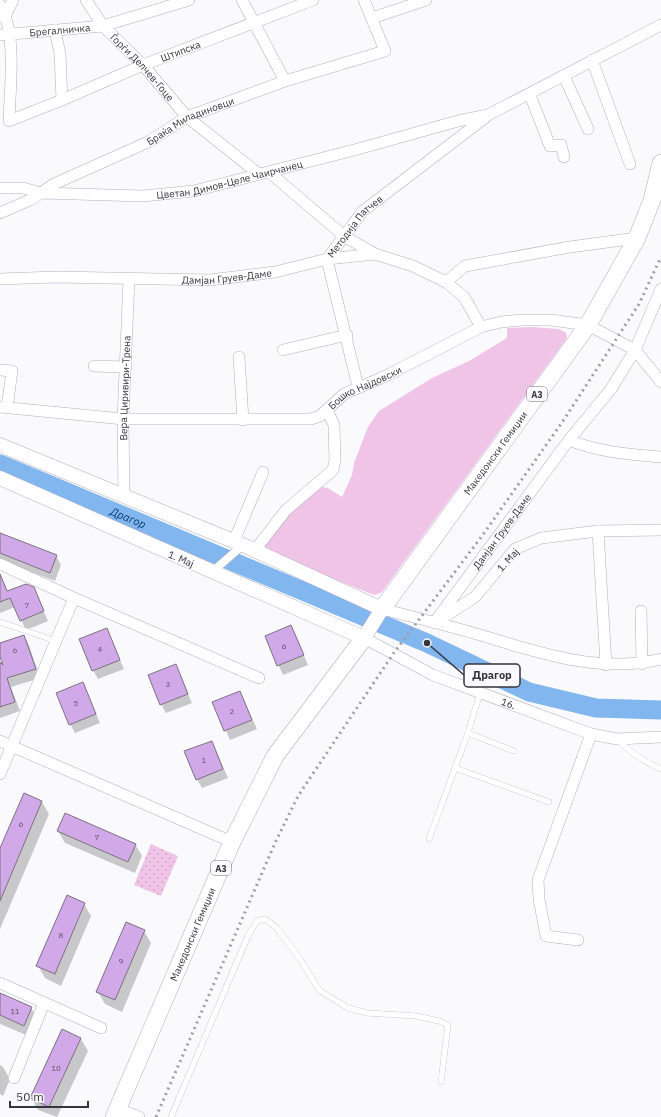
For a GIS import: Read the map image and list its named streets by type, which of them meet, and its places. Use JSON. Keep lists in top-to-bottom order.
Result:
{
  "streets": {
    "main road": ["A3", "Македонски Гемиџии"],
    "street": [
      "Брегалничка",
      "Штипска",
      "Ѓорѓи Делчев-Гоце",
      "Браќа Миладиновци",
      "Цветан Димов-Целе Чаирчанец",
      "Методија Патчев",
      "Дамјан Груев-Даме",
      "Вера Циривири-Трена",
      "Бошко Најдовски",
      "1. Мај",
      "16."
    ]
  },
  "crossings": [
    ["Брегалничка", "Штипска"],
    ["Брегалничка", "Ѓорѓи Делчев-Гоце"],
    ["Штипска", "Ѓорѓи Делчев-Гоце"],
    ["Ѓорѓи Делчев-Гоце", "Браќа Миладиновци"],
    ["Ѓорѓи Делчев-Гоце", "Цветан Димов-Целе Чаирчанец"],
    ["Ѓорѓи Делчев-Гоце", "Методија Патчев"],
    ["Ѓорѓи Делчев-Гоце", "Дамјан Груев-Даме"],
    ["Браќа Миладиновци", "Цветан Димов-Целе Чаирчанец"],
    ["Цветан Димов-Целе Чаирчанец", "Методија Патчев"],
    ["Методија Патчев", "Дамјан Груев-Даме"],
    ["Методија Патчев", "Бошко Најдовски"],
    ["Дамјан Груев-Даме", "Вера Циривири-Трена"],
    ["Дамјан Груев-Даме", "Бошко Најдовски"],
    ["Дамјан Груев-Даме", "1. Мај"],
    ["Вера Циривири-Трена", "Бошко Најдовски"],
    ["A3", "Македонски Гемиџии"],
    ["A3", "1. Мај"],
    ["A3", "16."],
    ["Македонски Гемиџии", "1. Мај"],
    ["Македонски Гемиџии", "16."],
    ["1. Мај", "16."]
  ],
  "water": ["Драгор"],
  "places": ["Драгор"],
  "house_numbers": [
    "7",
    "6",
    "4",
    "6",
    "3",
    "5",
    "2",
    "1",
    "6",
    "7",
    "8",
    "9",
    "11",
    "10"
  ],
  "scale_bar": "50 m"
}
